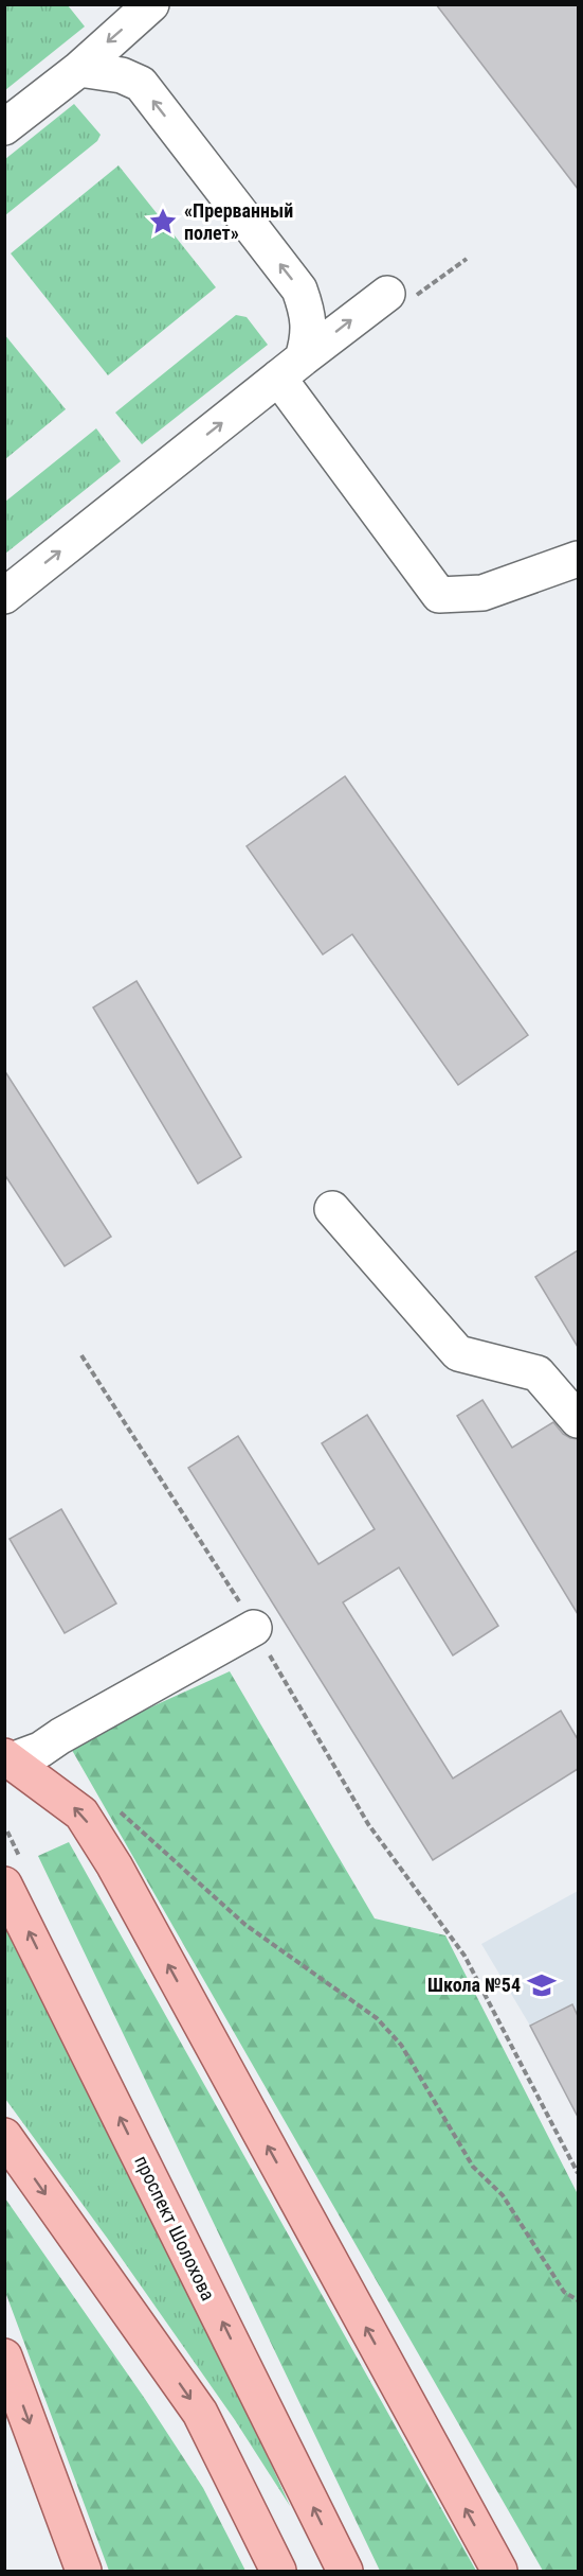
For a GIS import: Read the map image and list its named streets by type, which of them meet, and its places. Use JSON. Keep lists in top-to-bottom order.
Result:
{
  "streets": {
    "main road": ["проспект Шолохова"]
  },
  "places": {
    "place": ["«Пpepвaнный пoлeт»"],
    "school or university": ["Школа №54"]
  }
}
